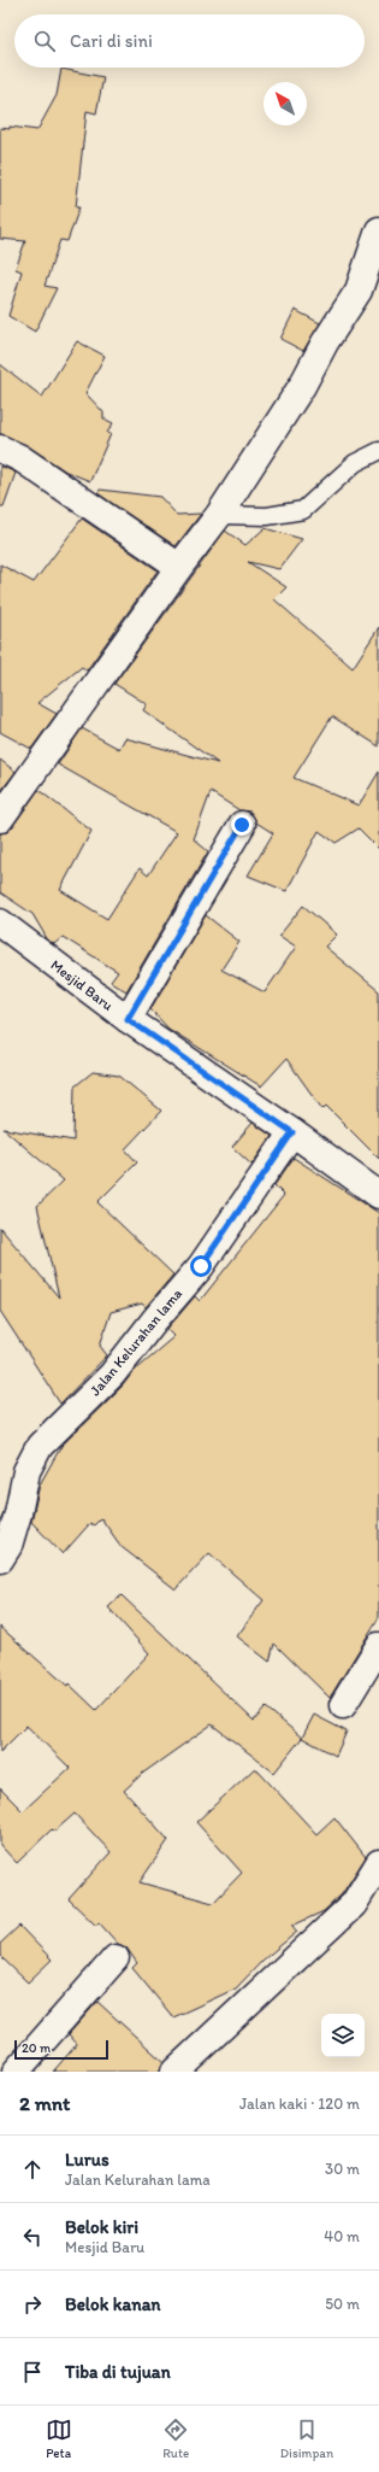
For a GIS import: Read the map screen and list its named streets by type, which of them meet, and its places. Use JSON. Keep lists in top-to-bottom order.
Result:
{
  "streets": {
    "street": ["Mesjid Baru", "Jalan Kelurahan lama"]
  },
  "crossings": [
    ["Mesjid Baru", "Jalan Kelurahan lama"]
  ],
  "scale_bar": "20 m",
  "north": "top left",
  "page": {
    "search": "Cari di sini",
    "scale": "20 m",
    "heading": ["2 mnt", "Jalan kaki · 120 m"],
    "list": [
      ["Lurus", "Jalan Kelurahan lama", "30 m"],
      ["Belok kiri", "Mesjid Baru", "40 m"],
      ["Belok kanan", "50 m"],
      "Tiba di tujuan"
    ],
    "nav": ["Peta", "Rute", "Disimpan"]
  }
}
